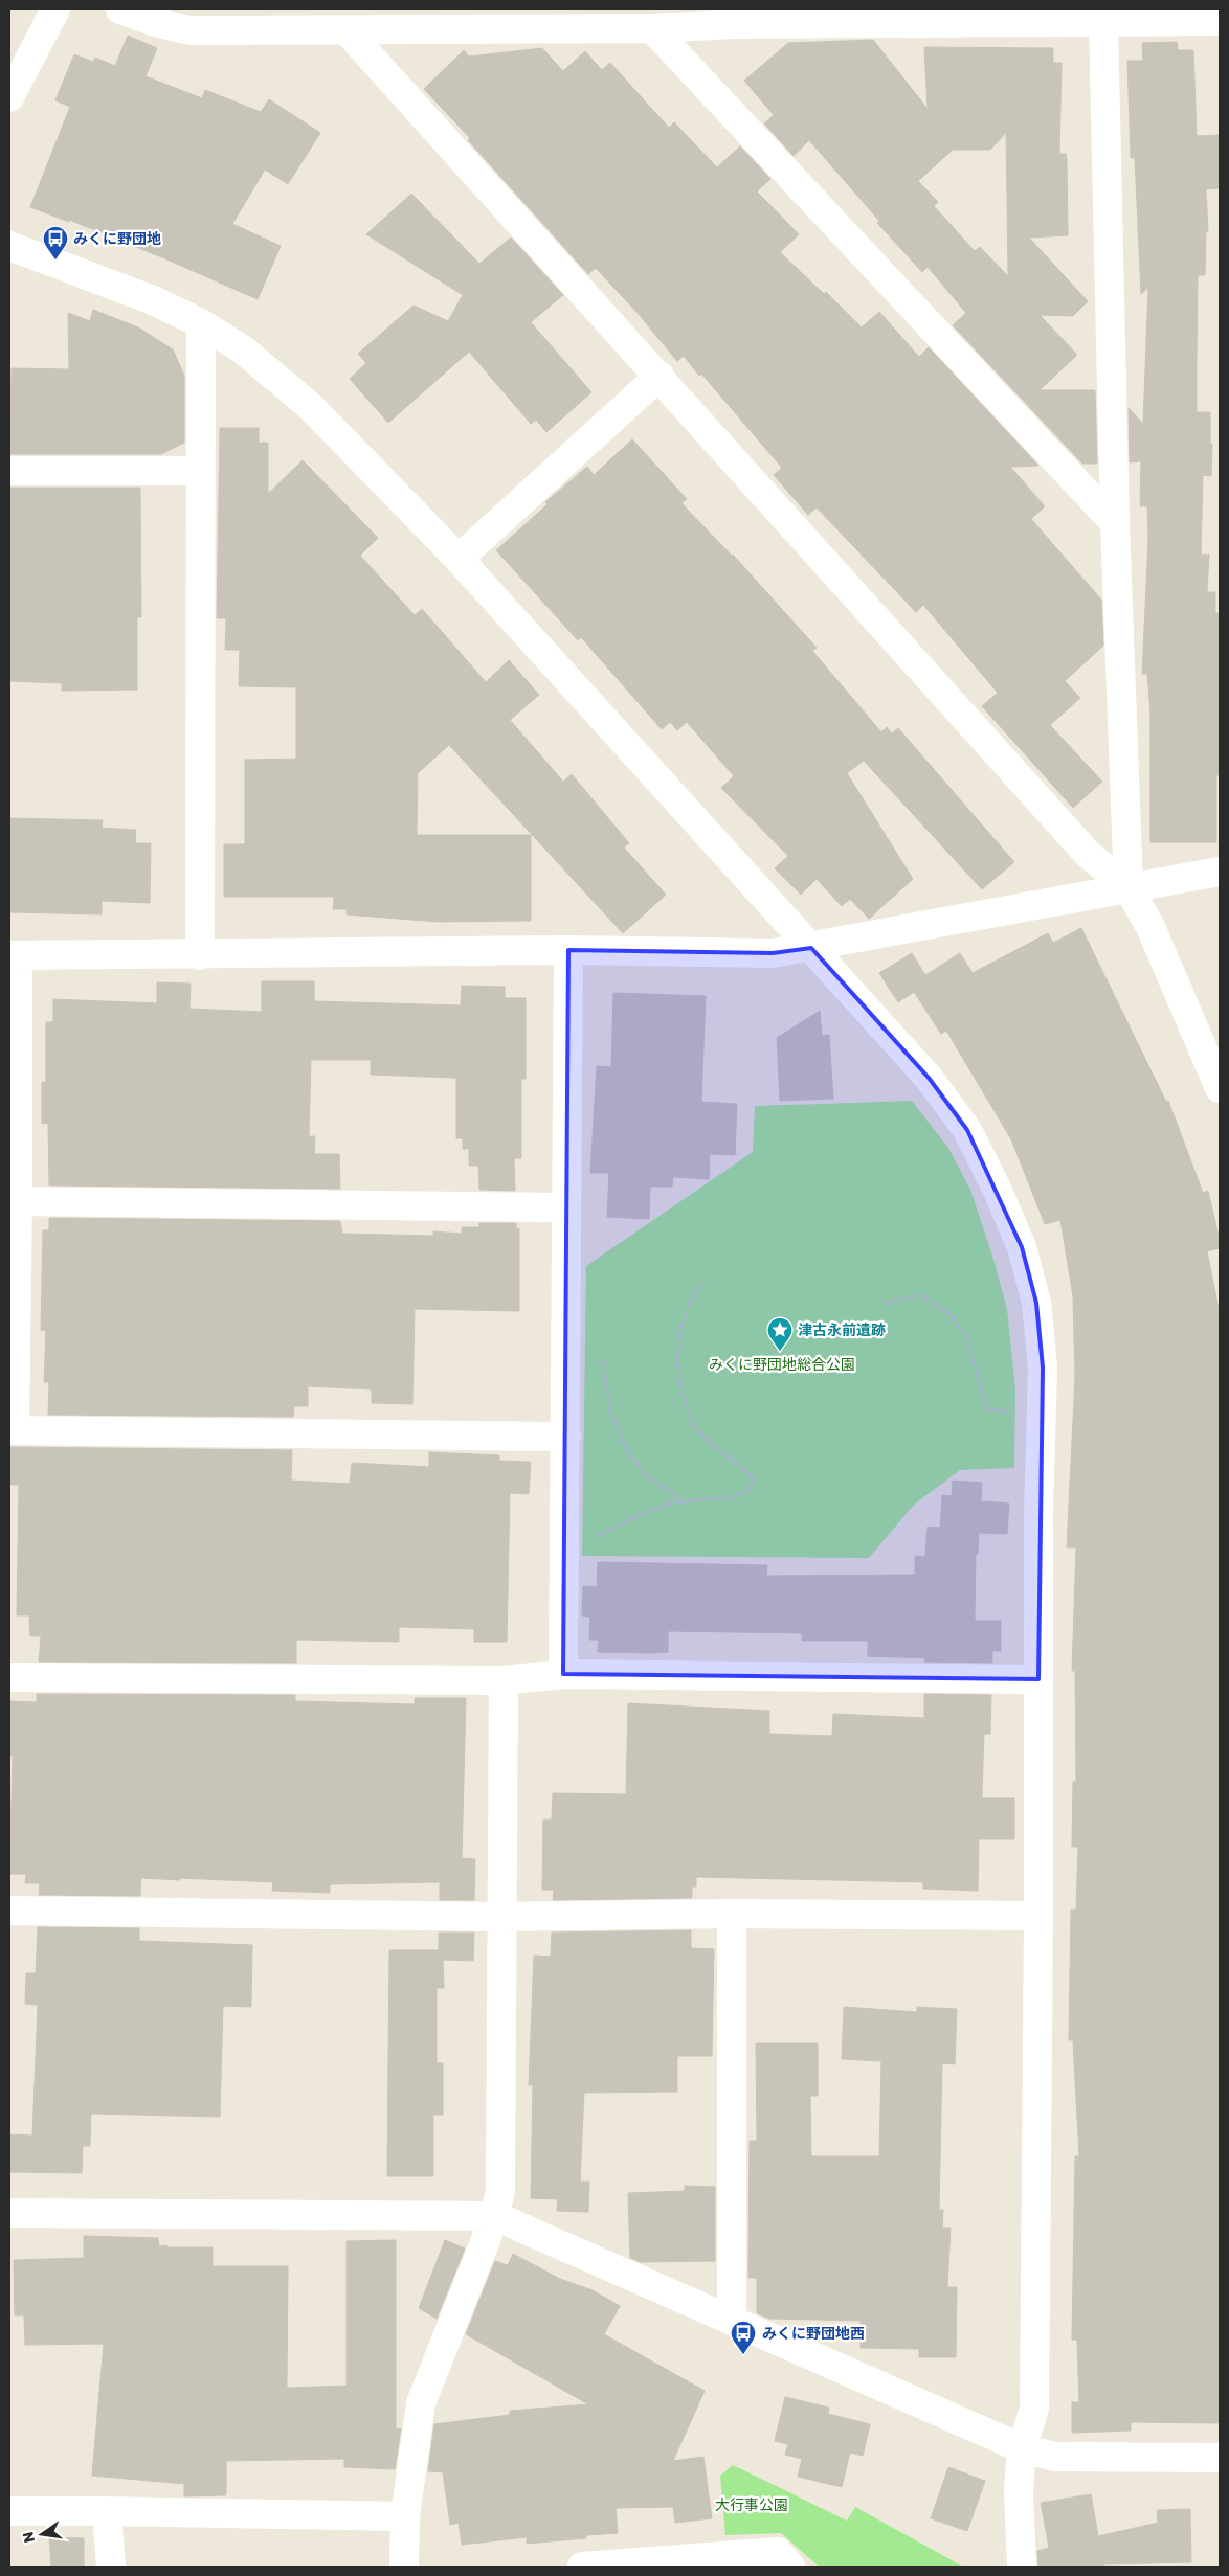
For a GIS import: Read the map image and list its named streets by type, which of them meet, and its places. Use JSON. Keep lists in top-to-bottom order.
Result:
{
  "parks": ["みくに野団地総合公園", "大行事公園"],
  "places": {
    "bus stop": ["みくに野団地", "みくに野団地西"],
    "place": ["津古永前遺跡"]
  },
  "north": "left"
}
